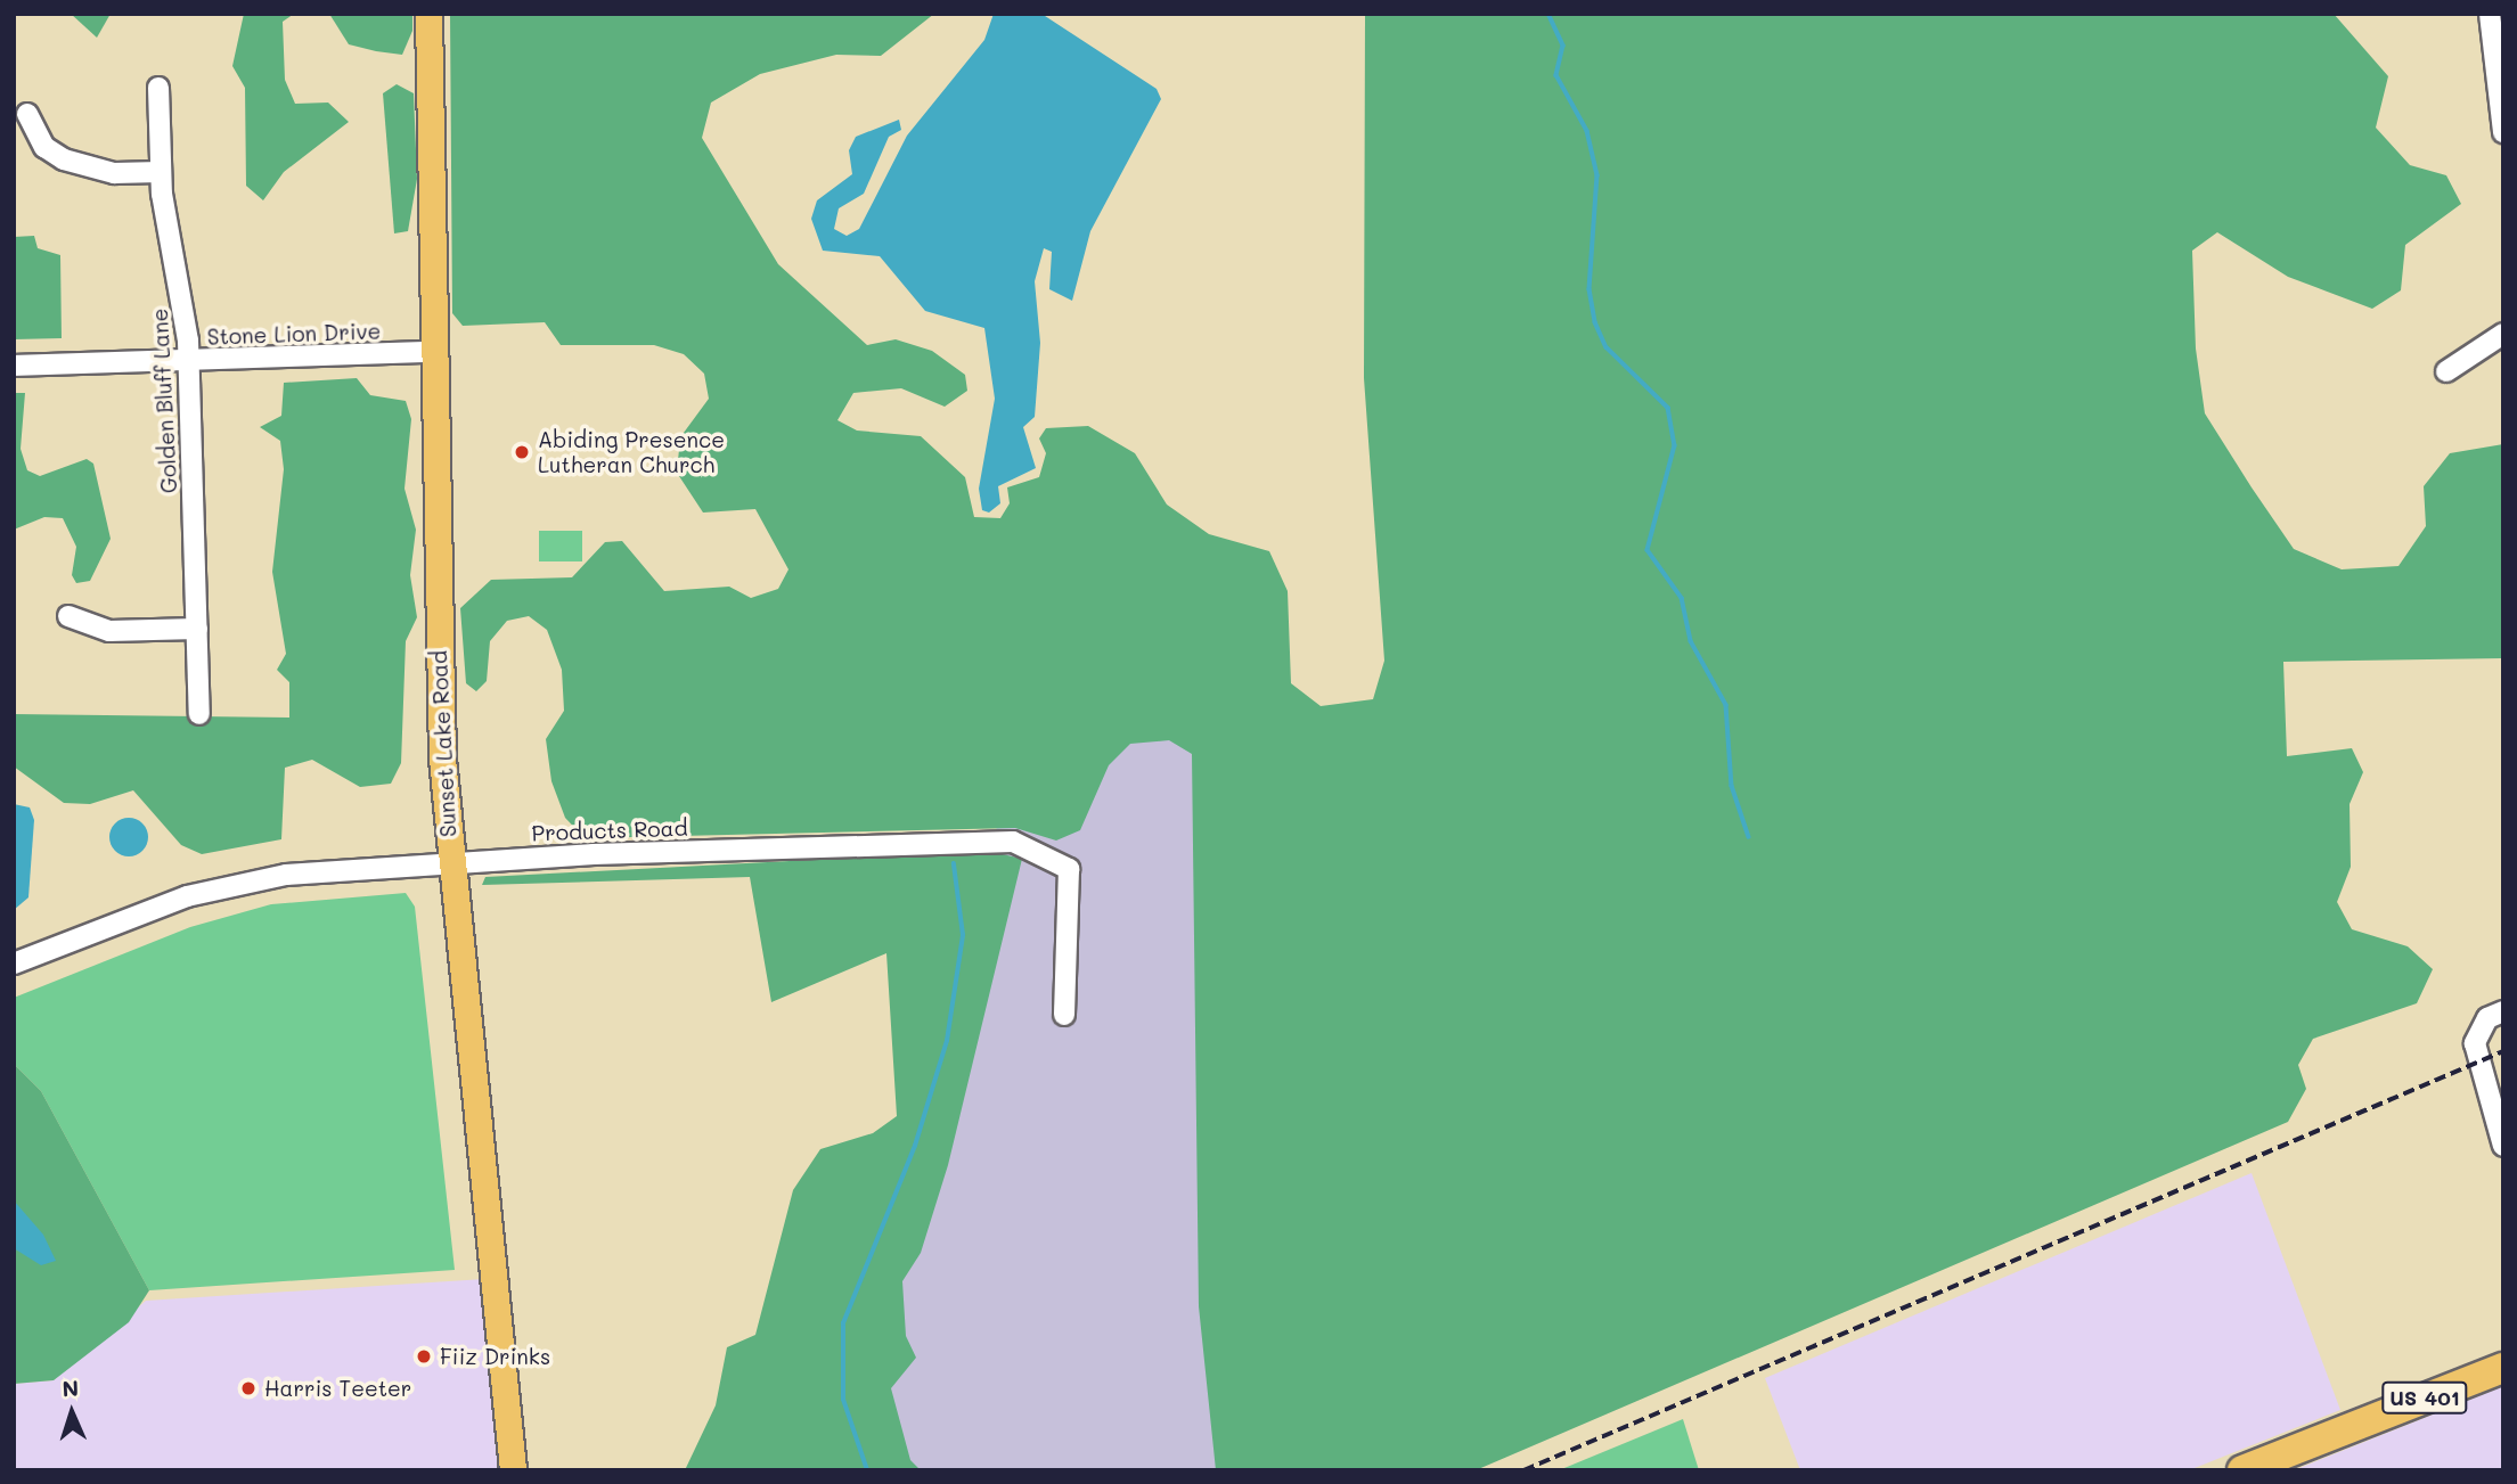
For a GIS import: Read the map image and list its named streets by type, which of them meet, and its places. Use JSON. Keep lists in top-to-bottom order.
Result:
{
  "streets": {
    "highway": ["US 401"],
    "main road": ["Sunset Lake Road"],
    "street": ["Stone Lion Drive", "Golden Bluff Lane", "Products Road"]
  },
  "crossings": [
    ["Stone Lion Drive", "Golden Bluff Lane"],
    ["Stone Lion Drive", "Sunset Lake Road"],
    ["Sunset Lake Road", "Products Road"]
  ],
  "places": ["Abiding Presence Lutheran Church", "Fiiz Drinks", "Harris Teeter"],
  "north": "top"
}
